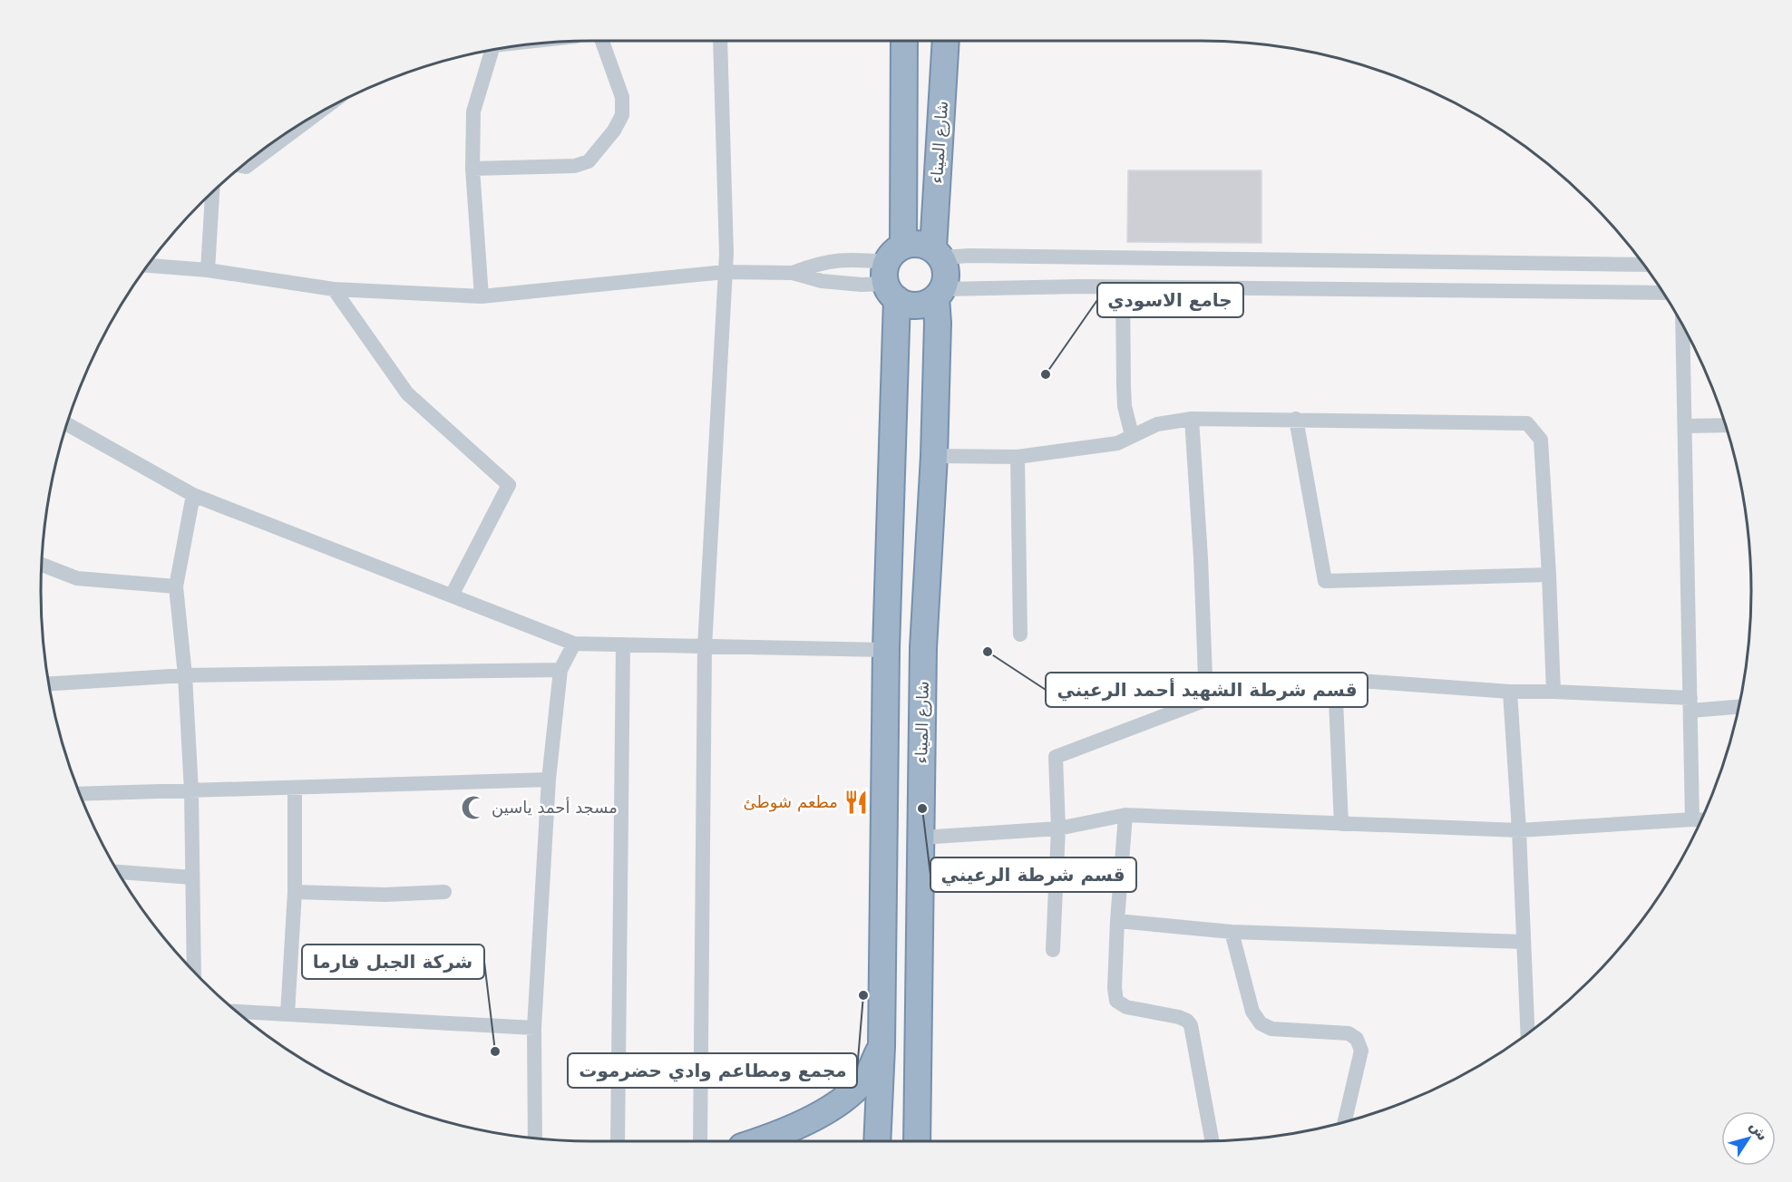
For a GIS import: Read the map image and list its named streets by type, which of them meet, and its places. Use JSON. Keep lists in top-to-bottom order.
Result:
{
  "streets": {
    "highway": ["شارع الميناء"]
  },
  "places": {
    "other": [
      "جامع الاسودي",
      "قسم شرطة الشهيد أحمد الرعيني",
      "قسم شرطة الرعيني",
      "مجمع ومطاعم وادي حضرموت",
      "شركة الجبل فارما"
    ],
    "restaurant": ["مطعم شوطئ"],
    "mosque": ["مسجد أحمد ياسين"]
  },
  "north": "top right"
}
